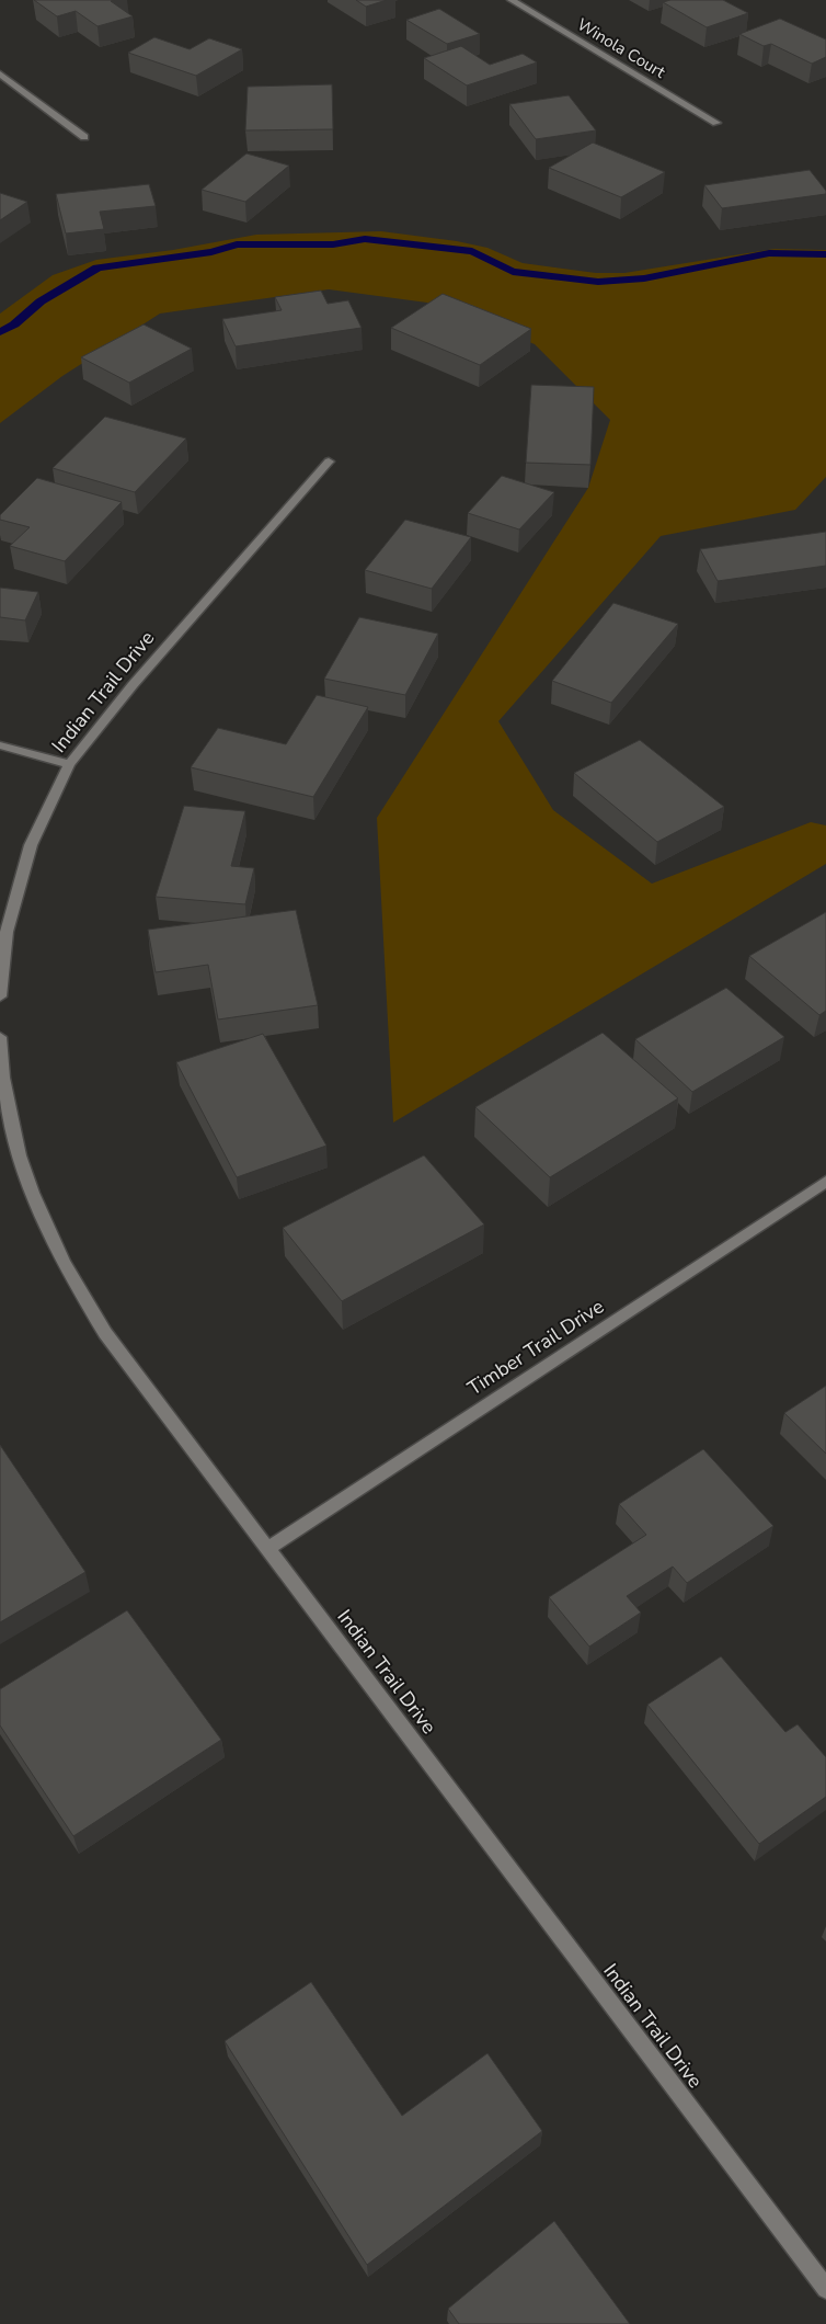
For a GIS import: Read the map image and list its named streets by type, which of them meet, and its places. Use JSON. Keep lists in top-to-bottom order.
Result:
{
  "streets": {
    "street": ["Winola Court", "Indian Trail Drive", "Timber Trail Drive"]
  },
  "crossings": [
    ["Indian Trail Drive", "Timber Trail Drive"]
  ]
}
